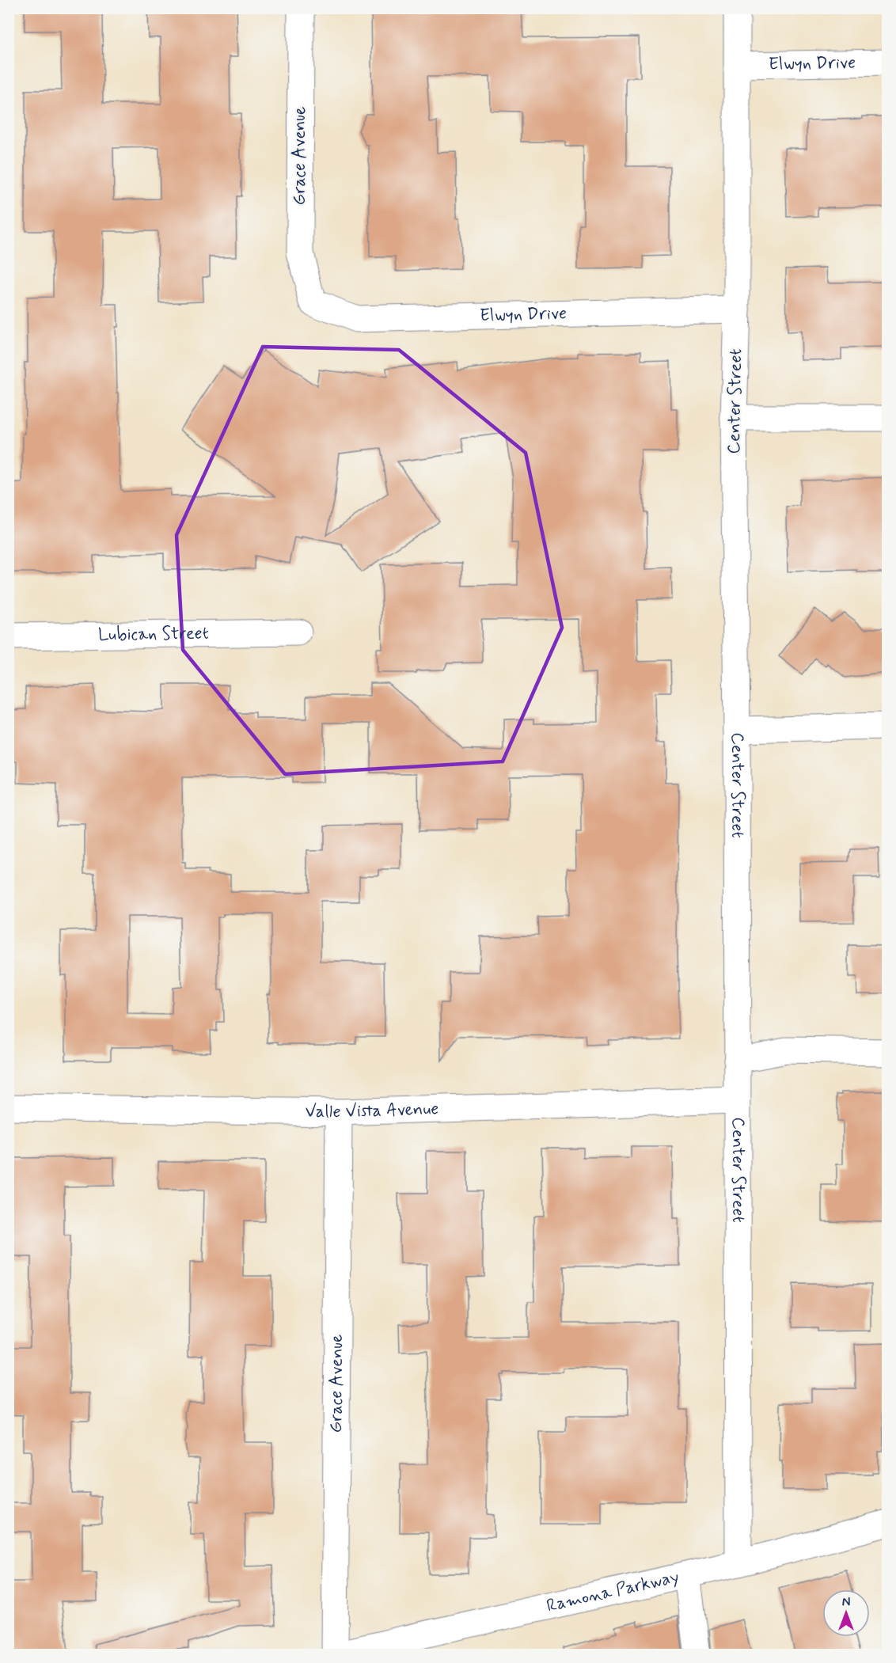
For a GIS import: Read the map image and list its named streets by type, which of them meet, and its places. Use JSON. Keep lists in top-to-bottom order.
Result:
{
  "streets": {
    "street": [
      "Elwyn Drive",
      "Grace Avenue",
      "Center Street",
      "Lubican Street",
      "Valle Vista Avenue",
      "Ramona Parkway"
    ]
  },
  "crossings": [
    ["Elwyn Drive", "Grace Avenue"],
    ["Elwyn Drive", "Center Street"],
    ["Grace Avenue", "Valle Vista Avenue"],
    ["Grace Avenue", "Ramona Parkway"],
    ["Center Street", "Valle Vista Avenue"],
    ["Center Street", "Ramona Parkway"]
  ],
  "north": "top"
}
